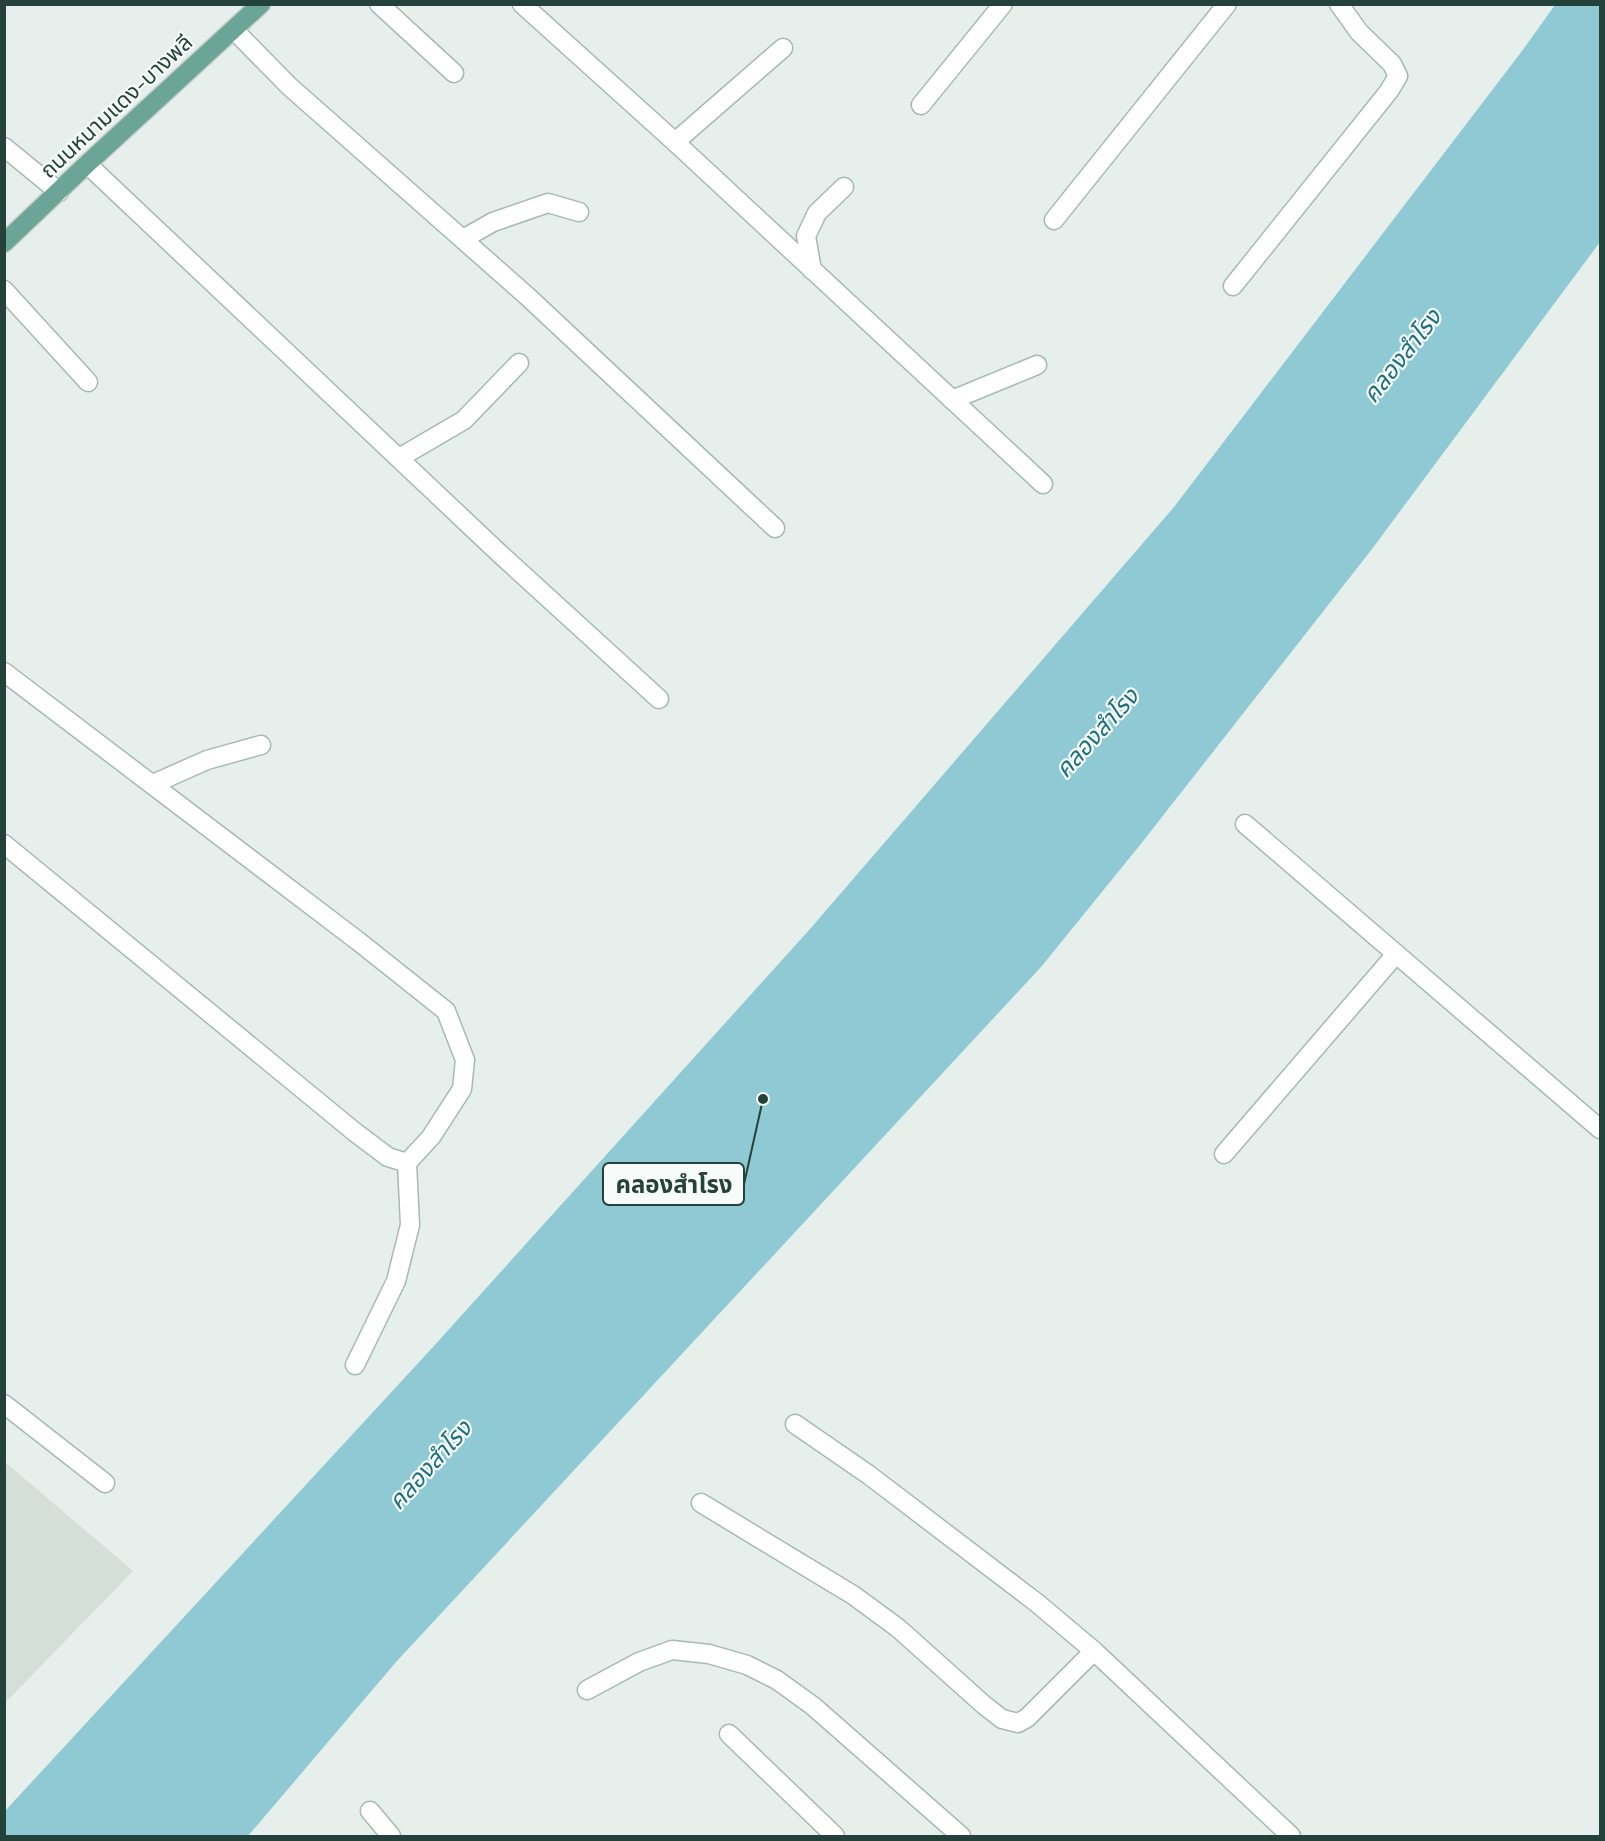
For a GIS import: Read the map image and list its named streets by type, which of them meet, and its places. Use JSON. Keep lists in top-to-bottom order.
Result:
{
  "streets": {
    "main road": ["ถนนหนามแดง-บางพลี"]
  },
  "water": ["คลองสำโรง"],
  "places": ["คลองสำโรง"]
}
